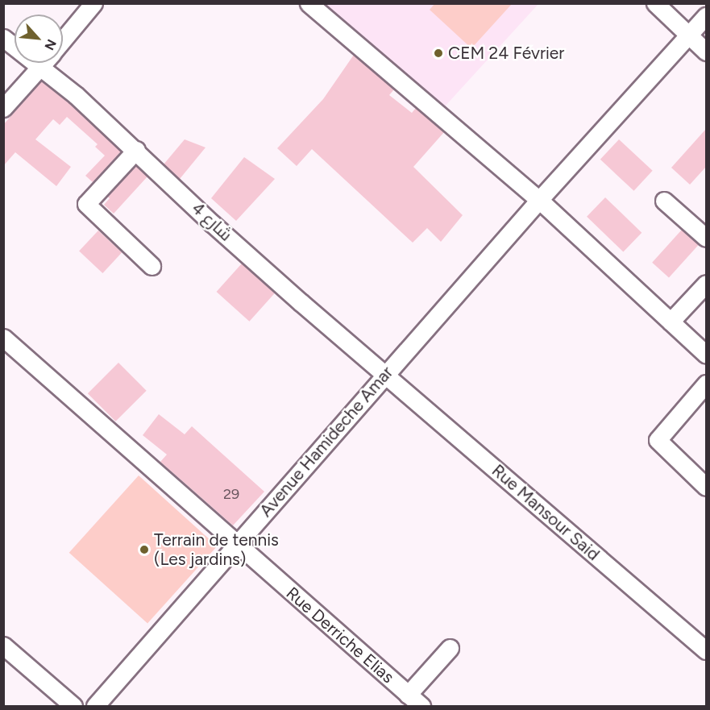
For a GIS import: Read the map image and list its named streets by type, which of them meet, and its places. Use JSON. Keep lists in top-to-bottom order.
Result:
{
  "streets": {
    "street": [
      "شارع 4",
      "Avenue Hamideche Amar",
      "Rue Mansour Said",
      "Rue Derriche Elias"
    ]
  },
  "crossings": [
    ["شارع 4", "Avenue Hamideche Amar"],
    ["شارع 4", "Rue Mansour Said"],
    ["Avenue Hamideche Amar", "Rue Mansour Said"],
    ["Avenue Hamideche Amar", "Rue Derriche Elias"]
  ],
  "places": ["CEM 24 Février", "Terrain de tennis (Les jardins)"],
  "house_numbers": ["29"],
  "north": "bottom right"
}
